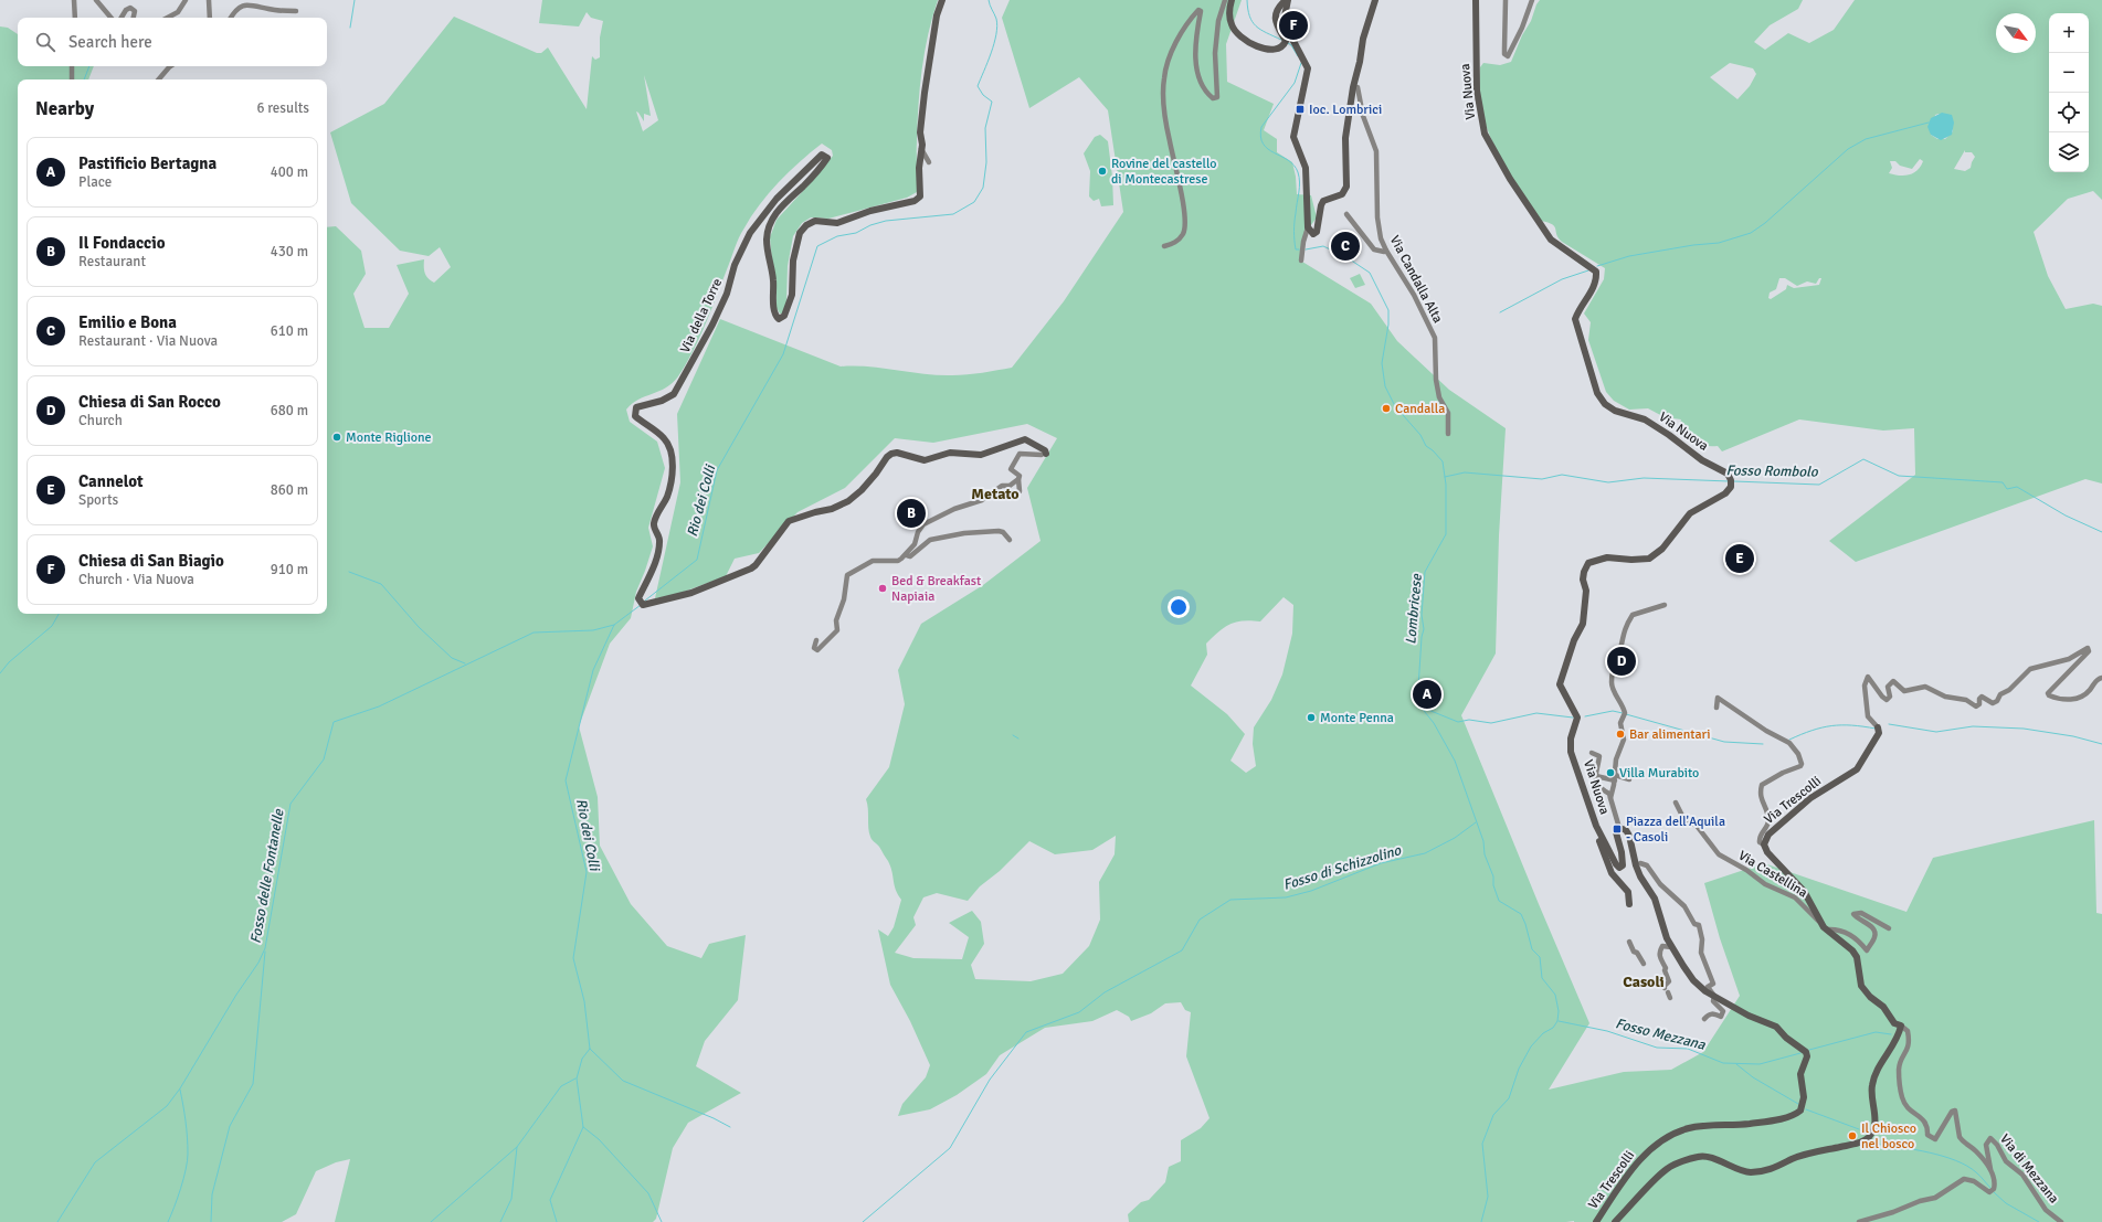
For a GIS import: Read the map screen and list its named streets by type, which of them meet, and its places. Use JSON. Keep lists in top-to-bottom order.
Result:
{
  "streets": {
    "street": [
      "Via Nuova",
      "Via Candalla Alta",
      "Via della Torre",
      "Via Trescolli",
      "Via Castellina",
      "Via di Mezzana"
    ]
  },
  "crossings": [
    ["Via Nuova", "Via Trescolli"],
    ["Via Trescolli", "Via Castellina"]
  ],
  "districts": ["Metato", "Casoli"],
  "water": [
    "Fosso Rombolo",
    "Rio dei Colli",
    "Lombricese",
    "Fosso di Schizzolino",
    "Fosso delle Fontanelle",
    "Fosso Mezzana"
  ],
  "places": {
    "transit": ["Ioc. Lombrici", "Piazza dell'Aquila - Casoli"],
    "other": [
      "Rovine del castello di Montecastrese",
      "Candalla",
      "Monte Riglione",
      "Bed & Breakfast Napiaia",
      "Monte Penna",
      "Bar alimentari",
      "Villa Murabito",
      "Il Chiosco nel bosco"
    ]
  },
  "north": "bottom right",
  "page": {
    "pins": [
      "F",
      "C",
      "B",
      "E",
      "D",
      "A"
    ],
    "map_buttons": ["+", "−"],
    "search": "Search here",
    "heading": ["Nearby", "6 results"],
    "list": [
      {
        "mark": "A",
        "name": "Pastificio Bertagna",
        "note": "Place",
        "value": "400 m"
      },
      {
        "mark": "B",
        "name": "Il Fondaccio",
        "note": "Restaurant",
        "value": "430 m"
      },
      {
        "mark": "C",
        "name": "Emilio e Bona",
        "note": "Restaurant · Via Nuova",
        "value": "610 m"
      },
      {
        "mark": "D",
        "name": "Chiesa di San Rocco",
        "note": "Church",
        "value": "680 m"
      },
      {
        "mark": "E",
        "name": "Cannelot",
        "note": "Sports",
        "value": "860 m"
      },
      {
        "mark": "F",
        "name": "Chiesa di San Biagio",
        "note": "Church · Via Nuova",
        "value": "910 m"
      }
    ]
  }
}
